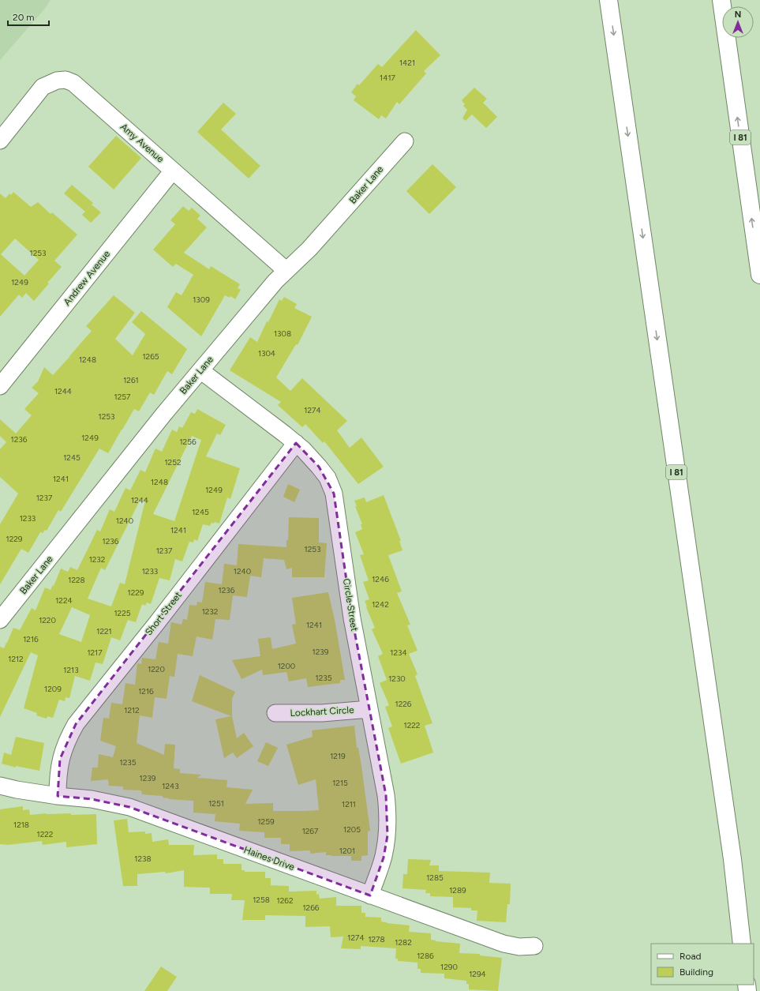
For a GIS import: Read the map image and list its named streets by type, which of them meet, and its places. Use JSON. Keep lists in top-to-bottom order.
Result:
{
  "streets": {
    "highway": ["I 81"],
    "street": [
      "Amy Avenue",
      "Baker Lane",
      "Andrew Avenue",
      "Circle Street",
      "Short Street",
      "Lockhart Circle",
      "Haines Drive"
    ]
  },
  "crossings": [
    ["Amy Avenue", "Baker Lane"],
    ["Amy Avenue", "Andrew Avenue"],
    ["Baker Lane", "Circle Street"],
    ["Circle Street", "Short Street"],
    ["Circle Street", "Lockhart Circle"],
    ["Circle Street", "Haines Drive"],
    ["Short Street", "Haines Drive"]
  ],
  "house_numbers": [
    "1421",
    "1417",
    "1253",
    "1249",
    "1309",
    "1308",
    "1304",
    "1265",
    "1248",
    "1261",
    "1244",
    "1257",
    "1274",
    "1253",
    "1249",
    "1236",
    "1256",
    "1245",
    "1252",
    "1241",
    "1248",
    "1249",
    "1237",
    "1244",
    "1245",
    "1233",
    "1240",
    "1241",
    "1229",
    "1236",
    "1253",
    "1237",
    "1232",
    "1233",
    "1240",
    "1246",
    "1228",
    "1236",
    "1229",
    "1224",
    "1242",
    "1232",
    "1225",
    "1220",
    "1241",
    "1221",
    "1216",
    "1239",
    "1217",
    "1234",
    "1212",
    "1200",
    "1220",
    "1213",
    "1235",
    "1230",
    "1209",
    "1216",
    "1226",
    "1212",
    "1222",
    "1219",
    "1235",
    "1239",
    "1215",
    "1243",
    "1251",
    "1211",
    "1259",
    "1218",
    "1205",
    "1267",
    "1222",
    "1201",
    "1238",
    "1285",
    "1289",
    "1258",
    "1262",
    "1266",
    "1274",
    "1278",
    "1282",
    "1286",
    "1290",
    "1294"
  ],
  "legend": ["Road", "Building"],
  "scale_bar": "20 m",
  "north": "top"
}
